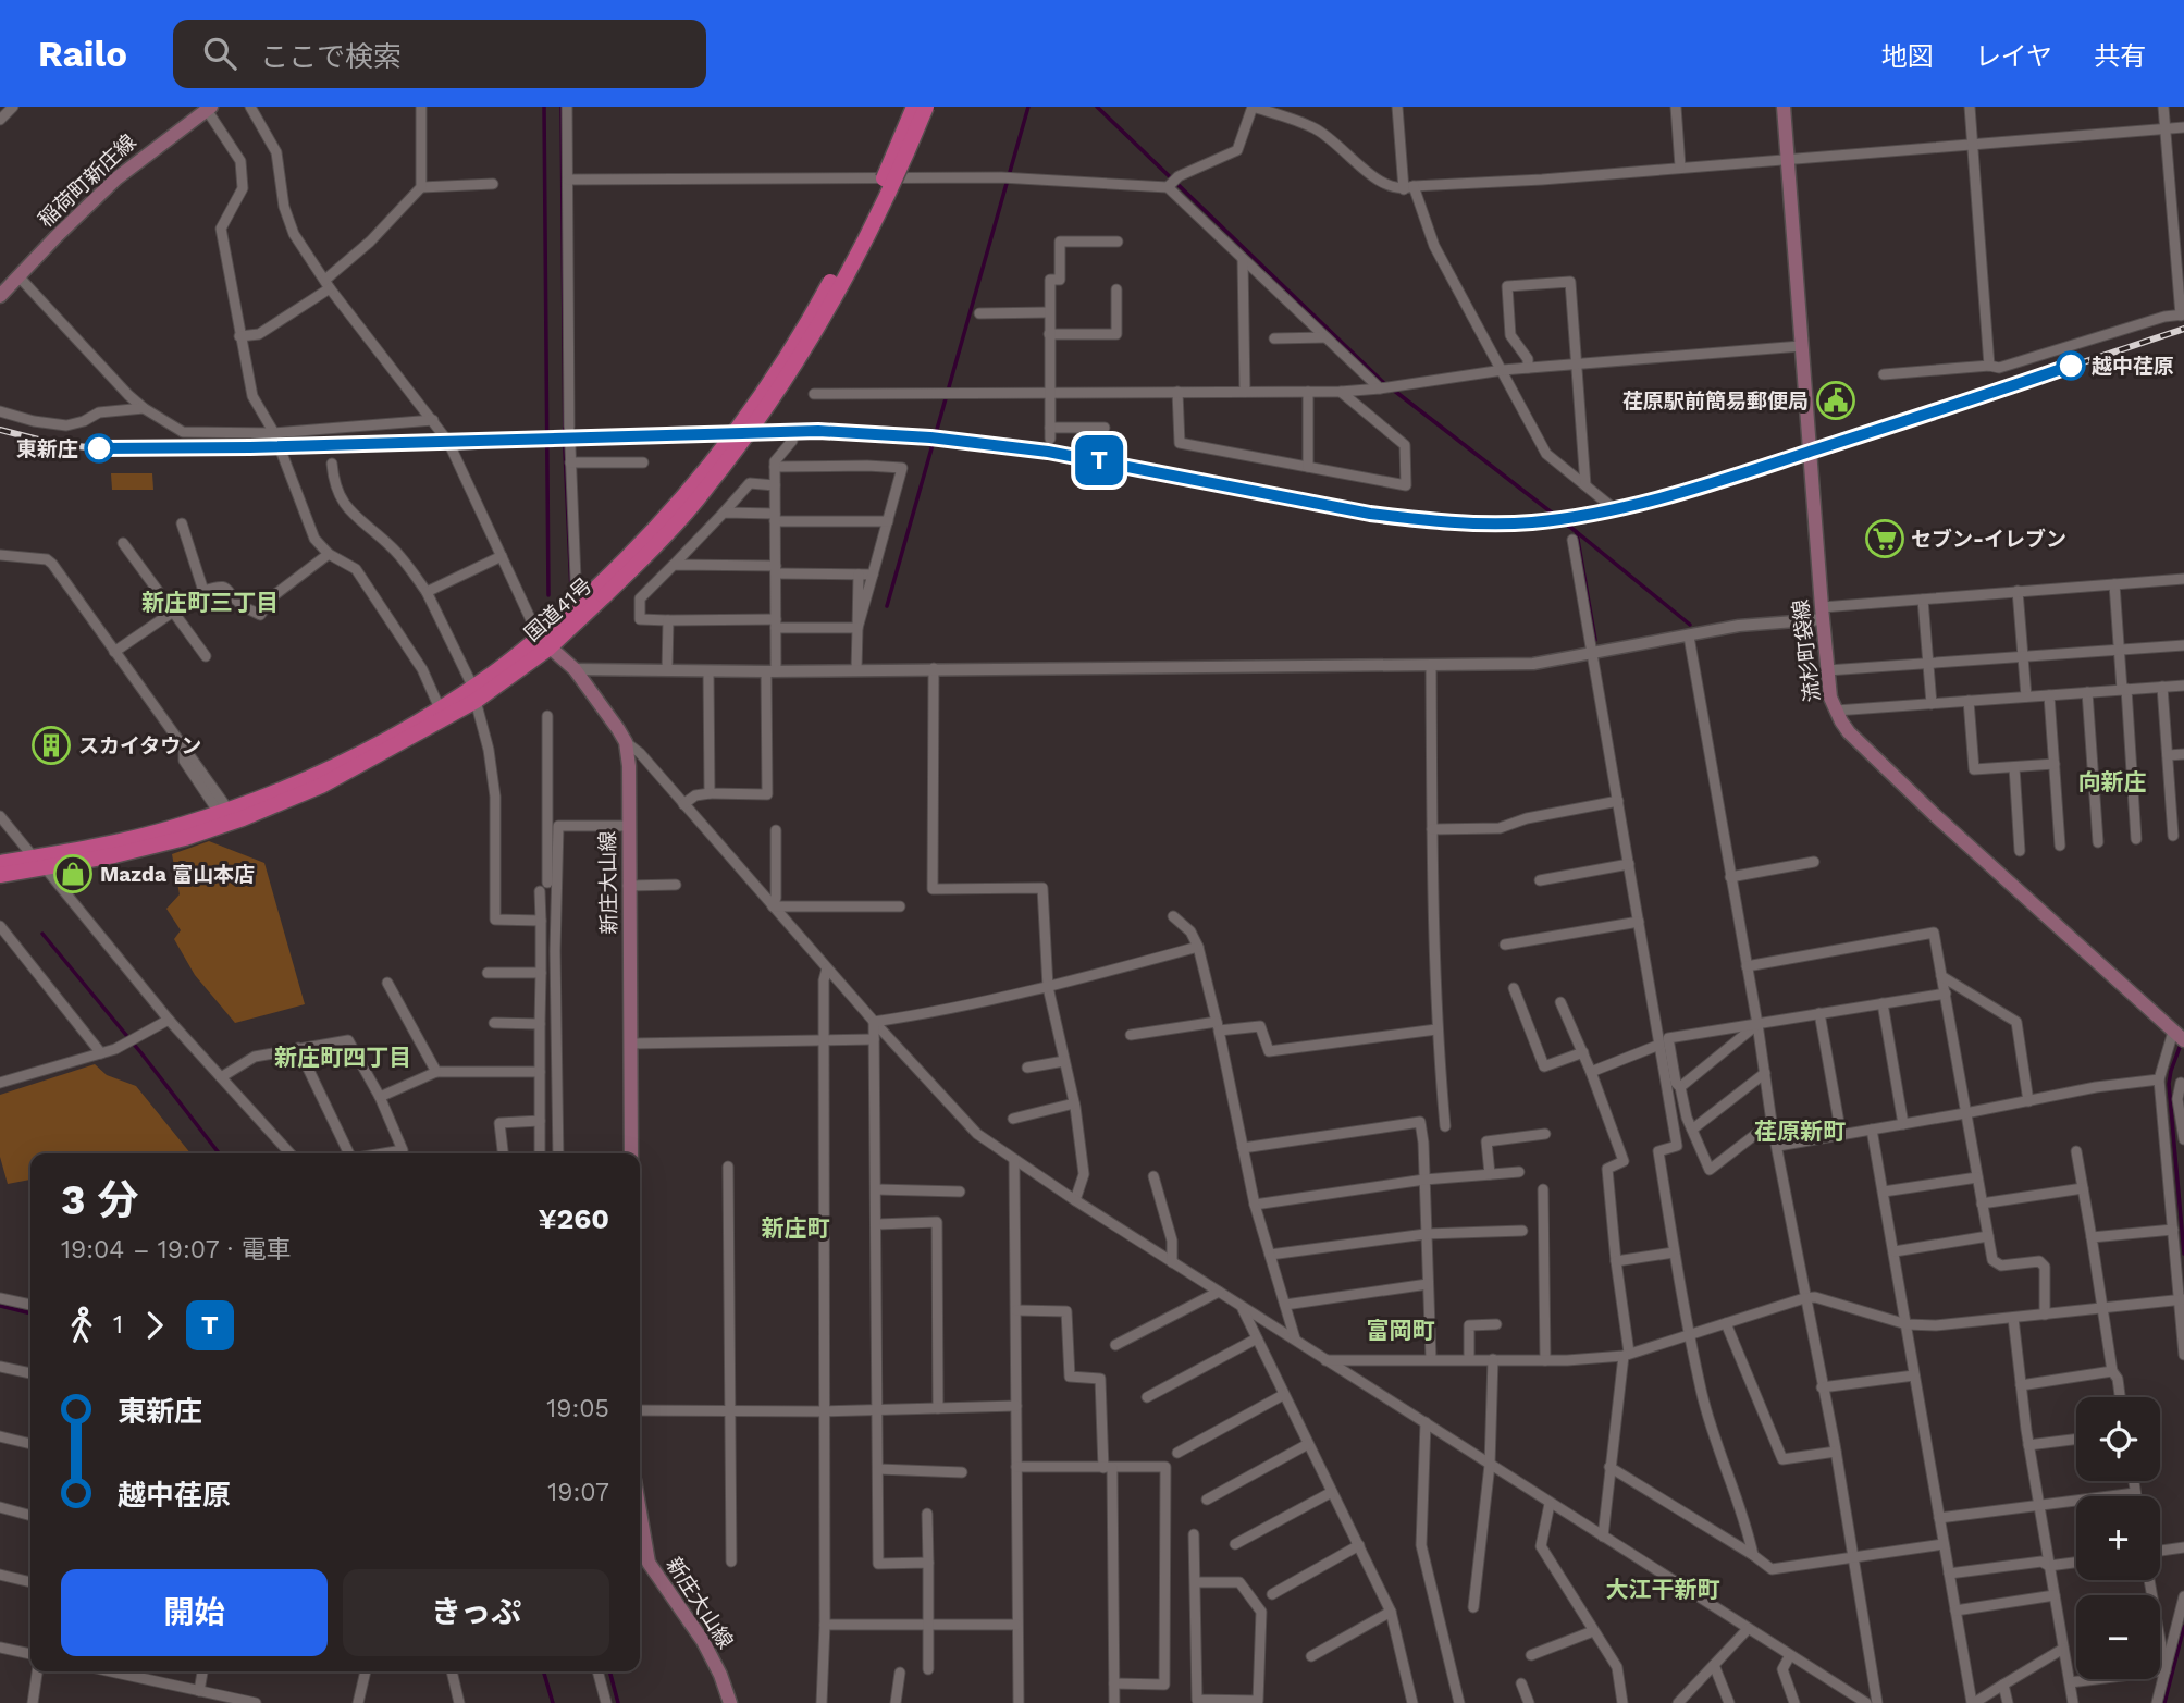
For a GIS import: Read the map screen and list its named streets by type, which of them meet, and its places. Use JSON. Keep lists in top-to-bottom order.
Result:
{
  "streets": {
    "highway": ["国道41号"],
    "main road": ["稲荷町新庄線", "流杉町袋線", "新庄大山線"]
  },
  "crossings": [
    ["国道41号", "新庄大山線"]
  ],
  "districts": [
    "新庄町三丁目",
    "向新庄",
    "新庄町四丁目",
    "荏原新町",
    "新庄町",
    "富岡町",
    "大江干新町"
  ],
  "places": {
    "other": ["越中荏原", "東新庄"],
    "public building": ["荏原駅前簡易郵便局"],
    "supermarket": ["セブン-イレブン"],
    "building": ["スカイタウン"],
    "shop": ["Mazda 富山本店"]
  },
  "page": {
    "header": "Railo",
    "search": "ここで検索",
    "nav": ["地図", "レイヤ", "共有"],
    "on_map": "T",
    "heading": ["3 分", "19:04 – 19:07 · 電車", "¥260"],
    "legs": ["1", "T"],
    "list": [
      {
        "name": "東新庄",
        "value": "19:05"
      },
      {
        "name": "越中荏原",
        "value": "19:07"
      }
    ],
    "map_buttons": ["+", "−"],
    "buttons": ["開始", "きっぷ"]
  }
}
